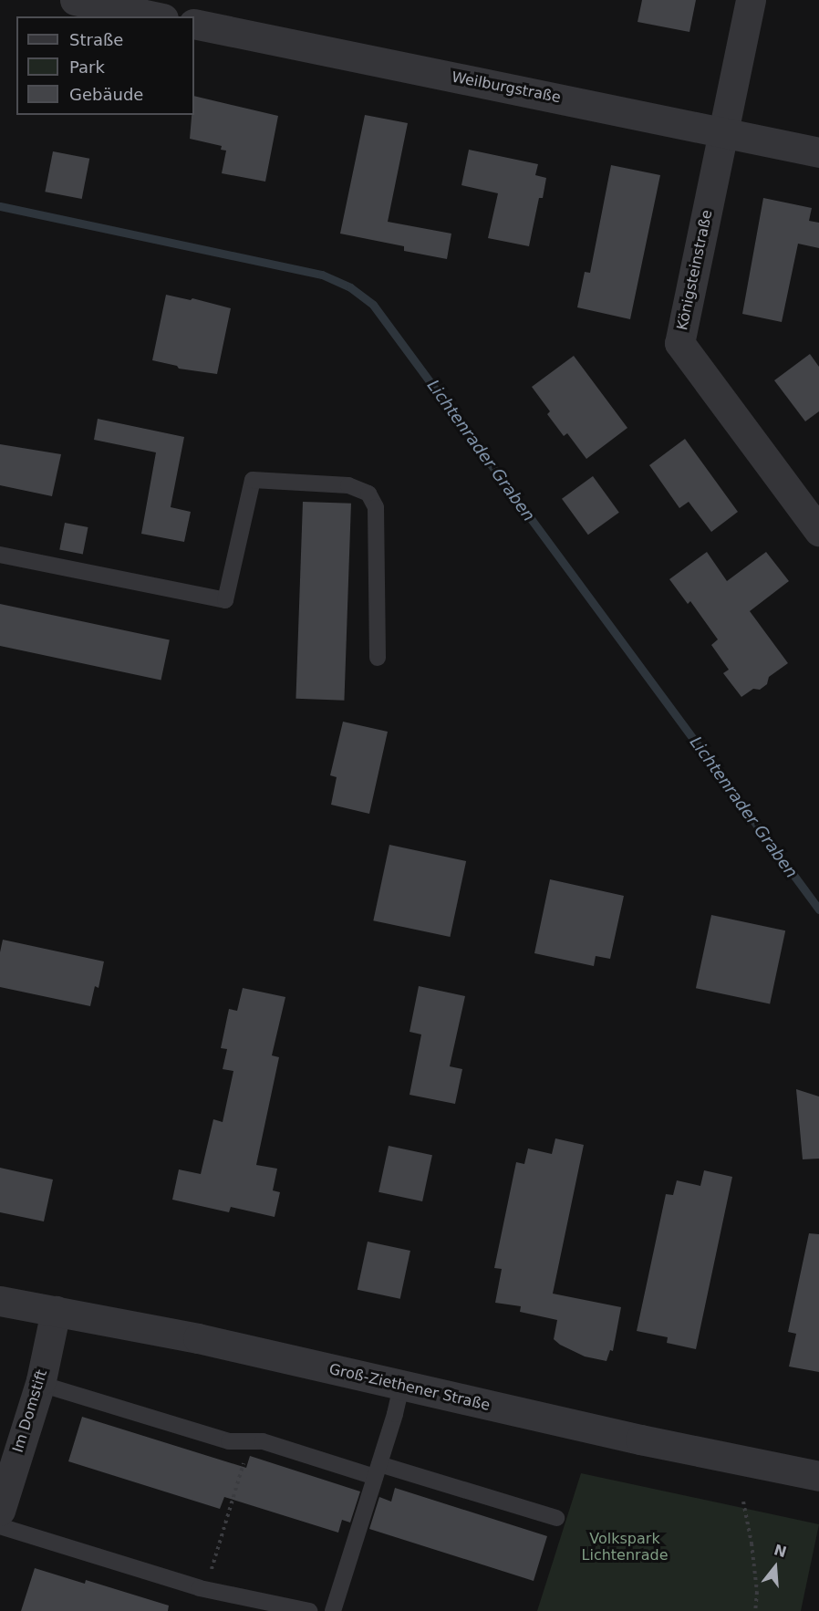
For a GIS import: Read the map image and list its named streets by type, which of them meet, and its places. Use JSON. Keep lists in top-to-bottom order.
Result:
{
  "streets": {
    "street": [
      "Weilburgstraße",
      "Königsteinstraße",
      "Groß-Ziethener Straße",
      "Im Domstift"
    ]
  },
  "crossings": [
    ["Weilburgstraße", "Königsteinstraße"],
    ["Groß-Ziethener Straße", "Im Domstift"]
  ],
  "water": ["Lichtenrader Graben"],
  "parks": ["Volkspark Lichtenrade"],
  "legend": ["Straße", "Park", "Gebäude"],
  "north": "top"
}
